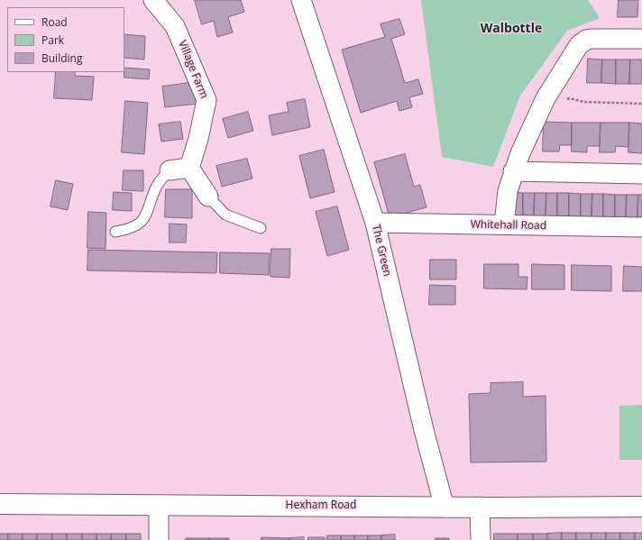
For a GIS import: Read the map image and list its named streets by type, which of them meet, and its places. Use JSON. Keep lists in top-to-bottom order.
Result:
{
  "streets": {
    "main road": ["Hexham Road"],
    "street": ["Village Farm", "Whitehall Road", "The Green"]
  },
  "crossings": [
    ["Whitehall Road", "The Green"],
    ["The Green", "Hexham Road"]
  ],
  "districts": ["Walbottle"],
  "legend": ["Road", "Park", "Building"]
}
